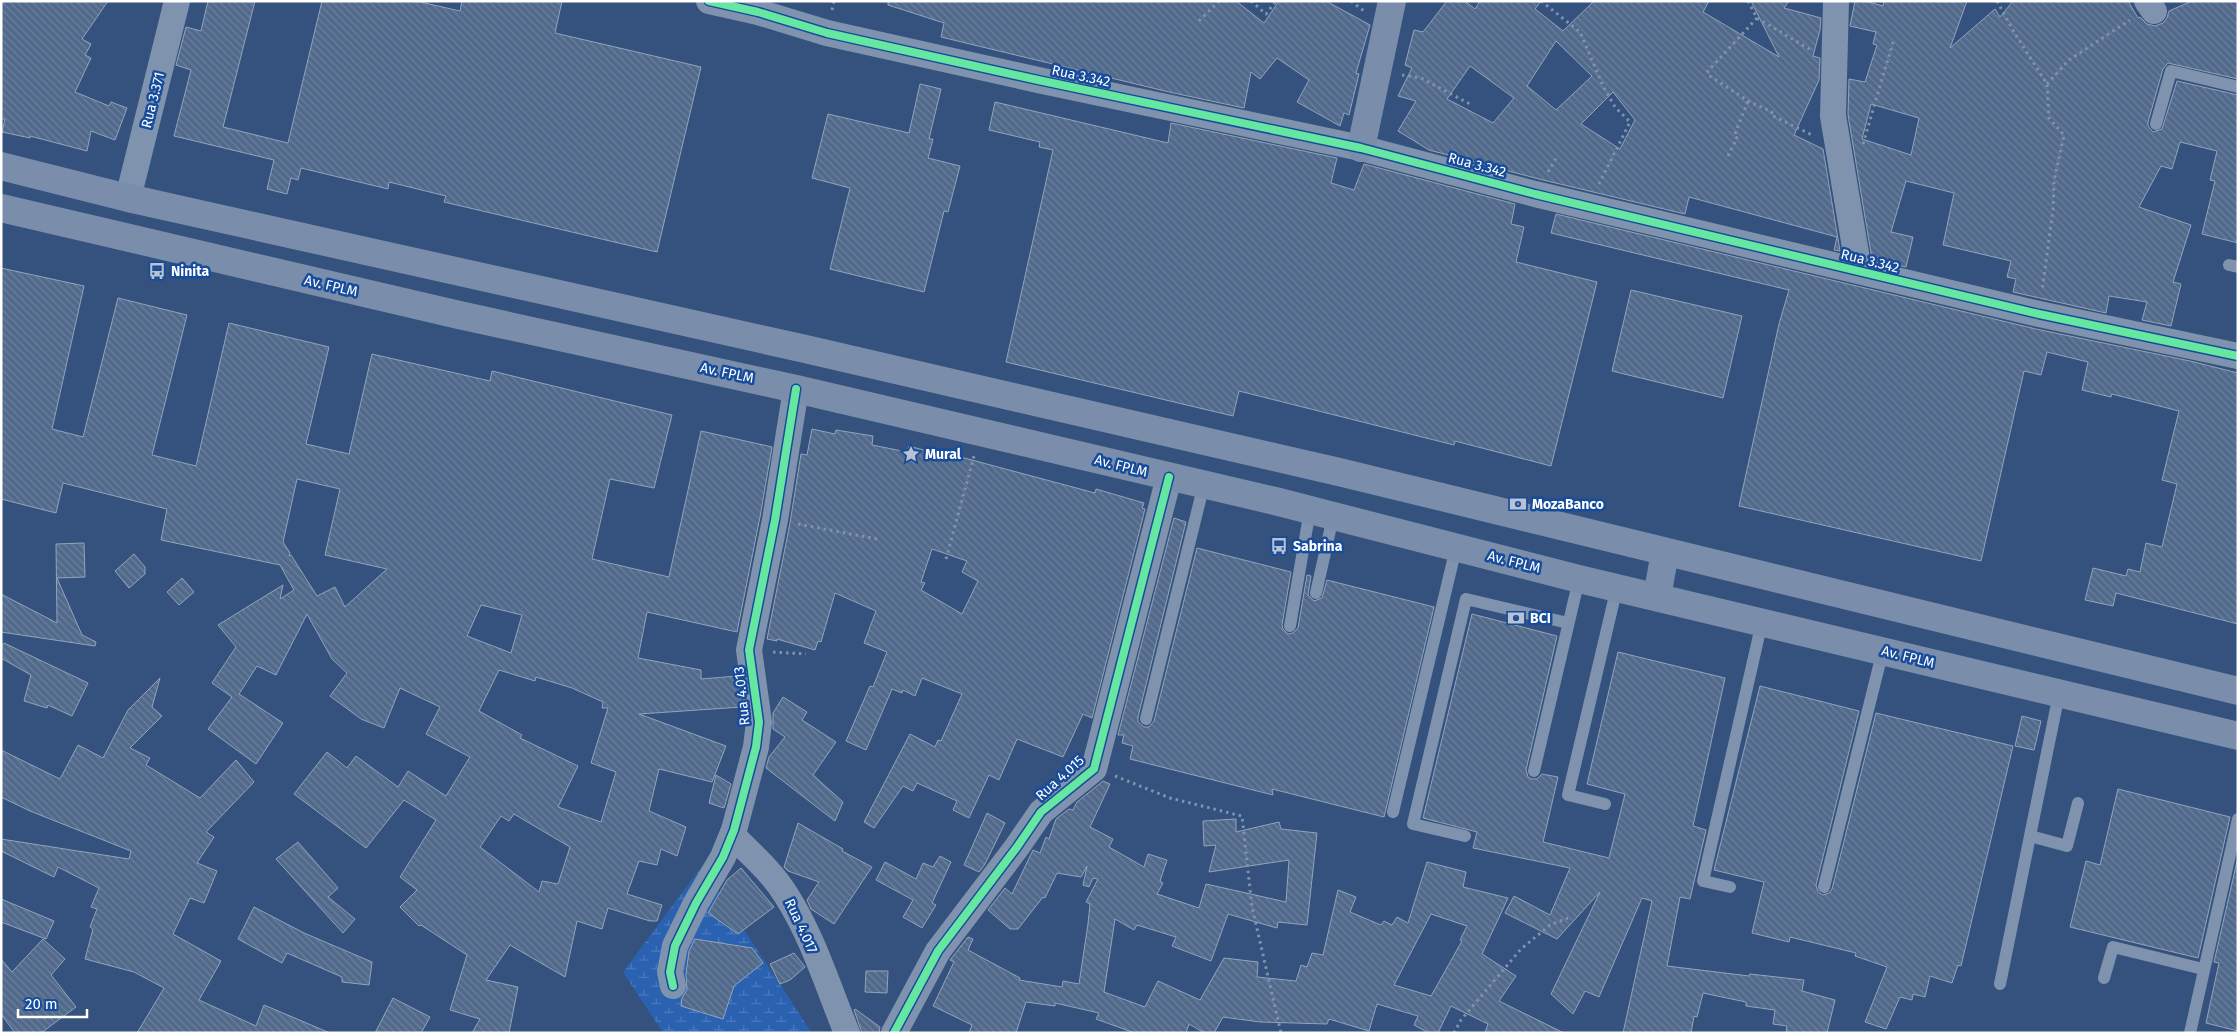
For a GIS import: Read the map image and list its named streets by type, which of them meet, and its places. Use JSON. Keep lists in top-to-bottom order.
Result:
{
  "streets": {
    "main road": ["Av. FPLM"],
    "street": [
      "Rua 3.342",
      "Rua 3.371",
      "Rua 4.013",
      "Rua 4.015",
      "Rua 4.017"
    ]
  },
  "crossings": [
    ["Av. FPLM", "Rua 4.013"],
    ["Av. FPLM", "Rua 4.015"],
    ["Rua 4.013", "Rua 4.017"]
  ],
  "places": {
    "bus stop": ["Ninita", "Sabrina"],
    "place": ["Mural"],
    "bank": ["MozaBanco", "BCI"]
  },
  "scale_bar": "20 m"
}
